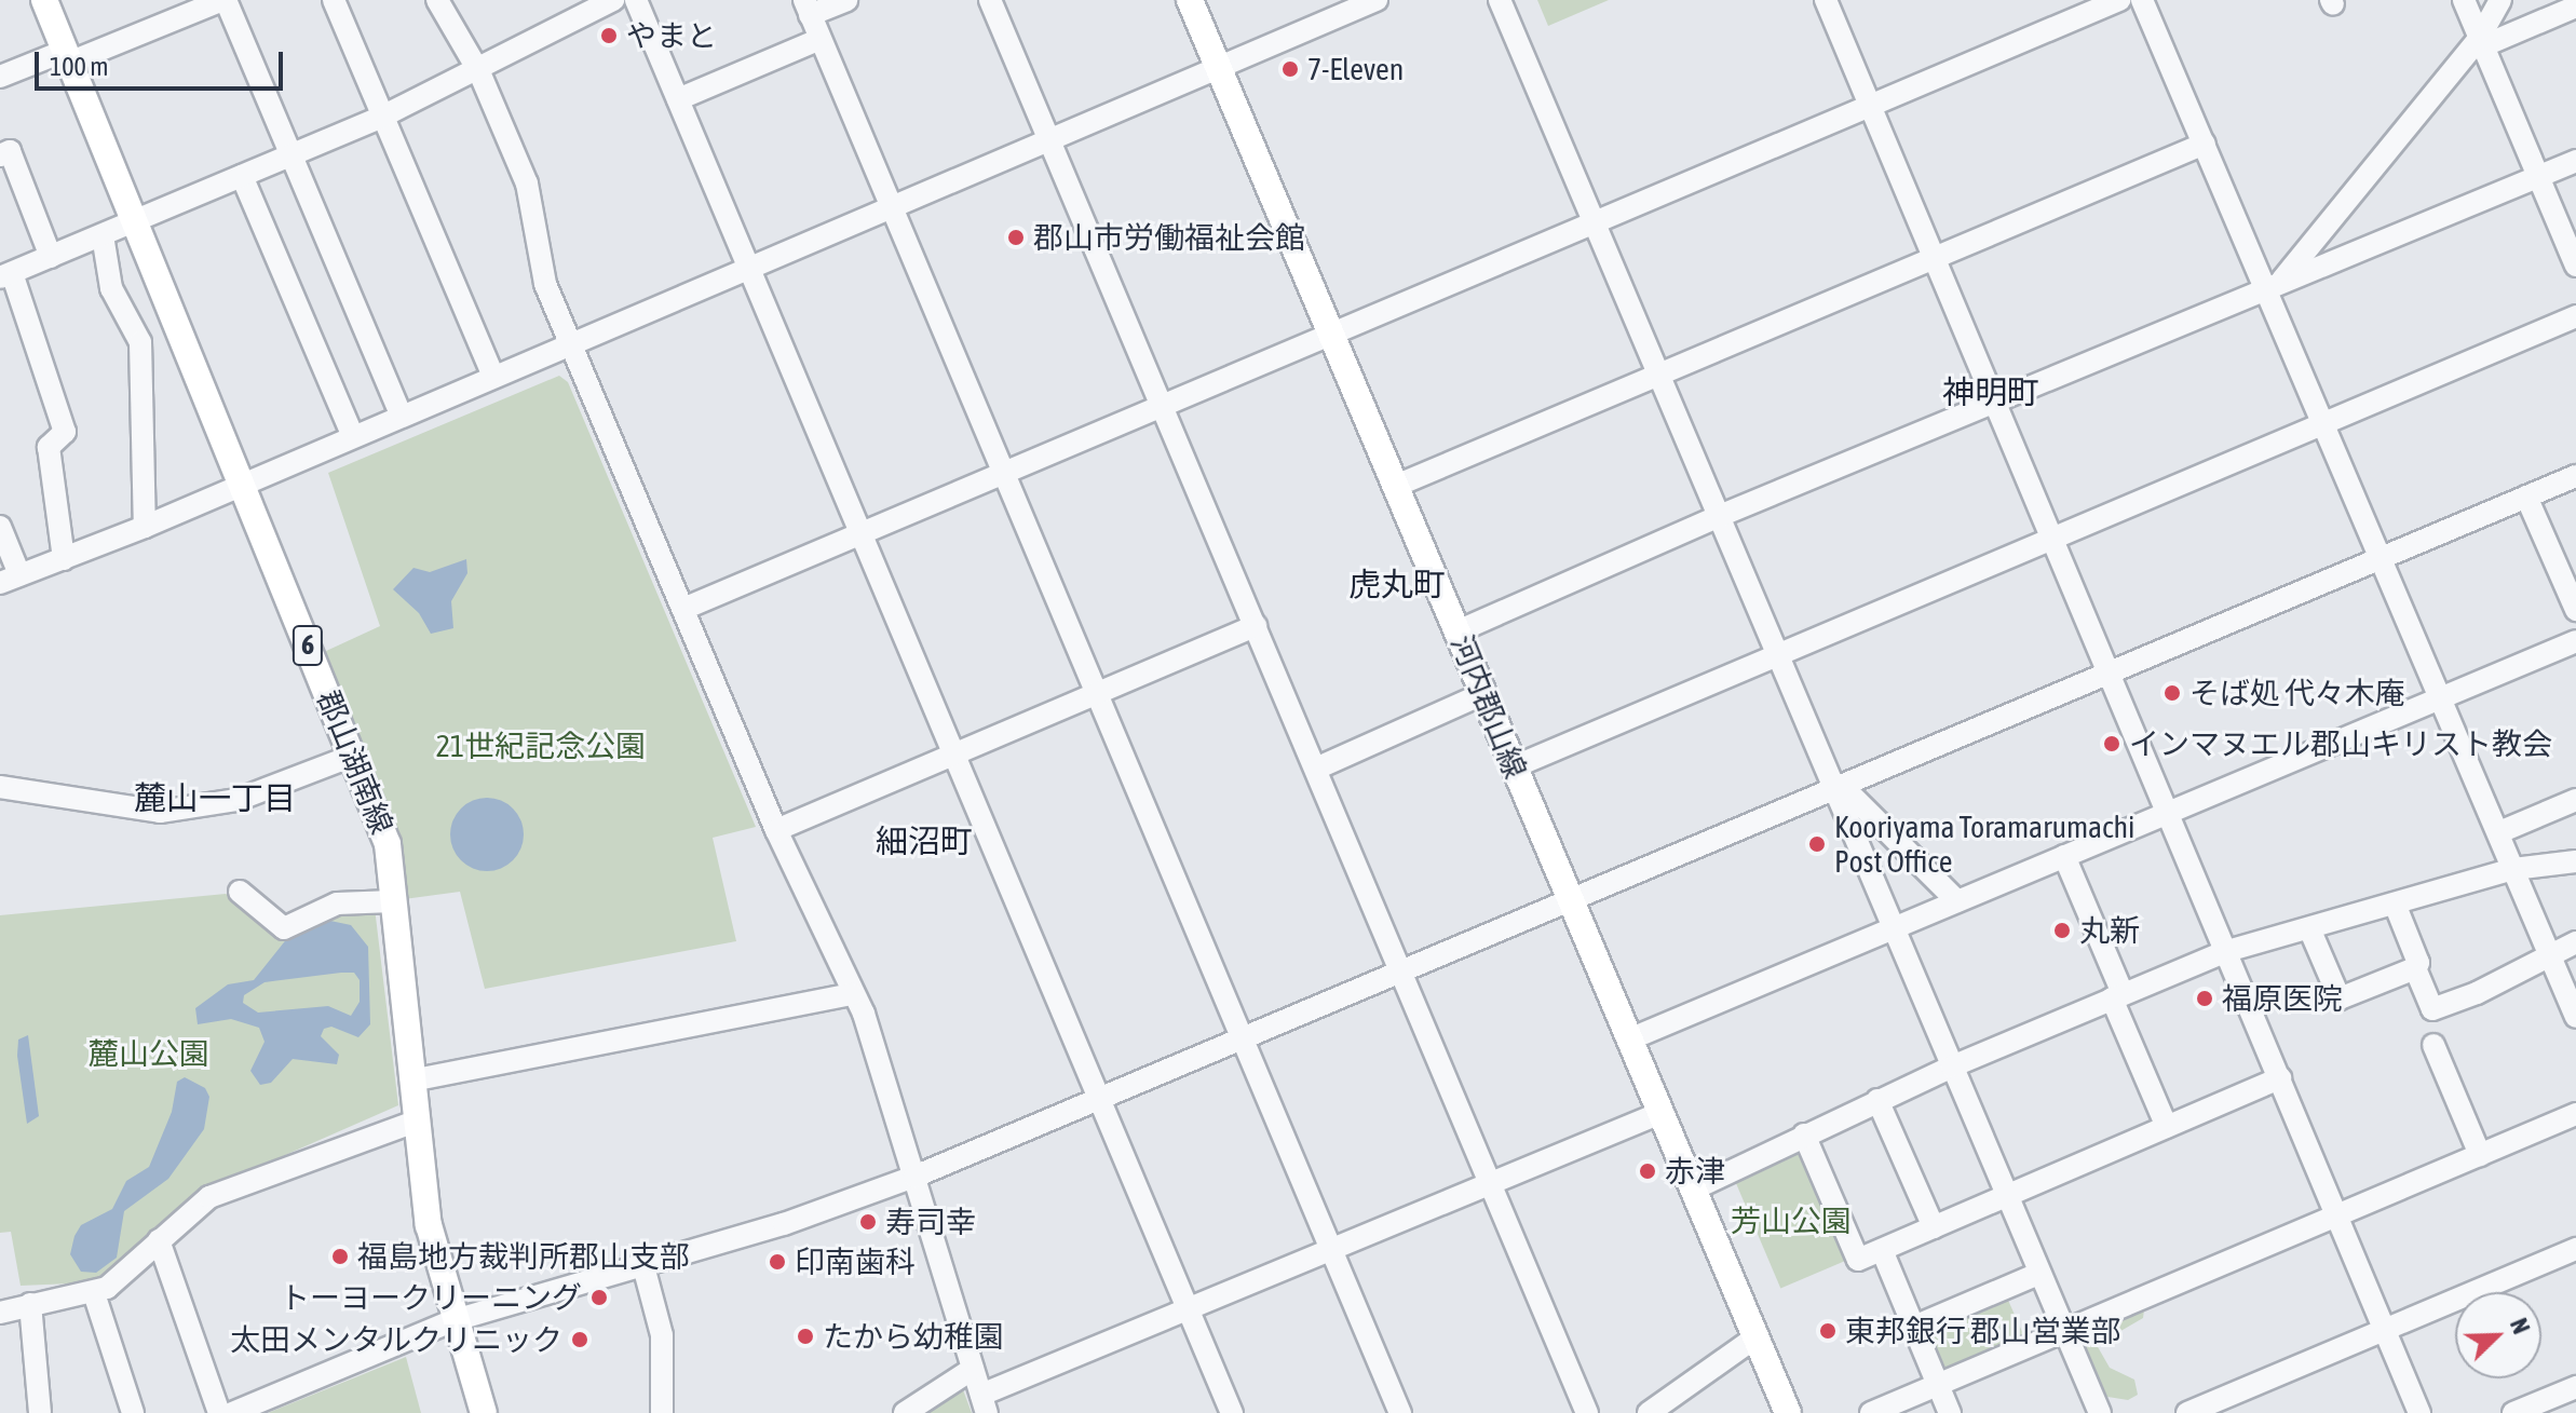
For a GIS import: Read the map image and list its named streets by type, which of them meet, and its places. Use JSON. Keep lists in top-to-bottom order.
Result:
{
  "streets": {
    "main road": ["6", "河内郡山線", "郡山湖南線"]
  },
  "districts": [
    "神明町",
    "虎丸町",
    "麓山一丁目",
    "細沼町"
  ],
  "parks": ["21世紀記念公園", "麓山公園", "芳山公園"],
  "places": [
    "やまと",
    "7-Eleven",
    "郡山市労働福祉会館",
    "そば処 代々木庵",
    "インマヌエル郡山キリスト教会",
    "Kooriyama Toramarumachi Post Office",
    "丸新",
    "福原医院",
    "赤津",
    "寿司幸",
    "福島地方裁判所郡山支部",
    "印南歯科",
    "トーヨークリーニング",
    "東邦銀行 郡山営業部",
    "たから幼稚園",
    "太田メンタルクリニック"
  ],
  "scale_bar": "100 m",
  "north": "top right"
}
